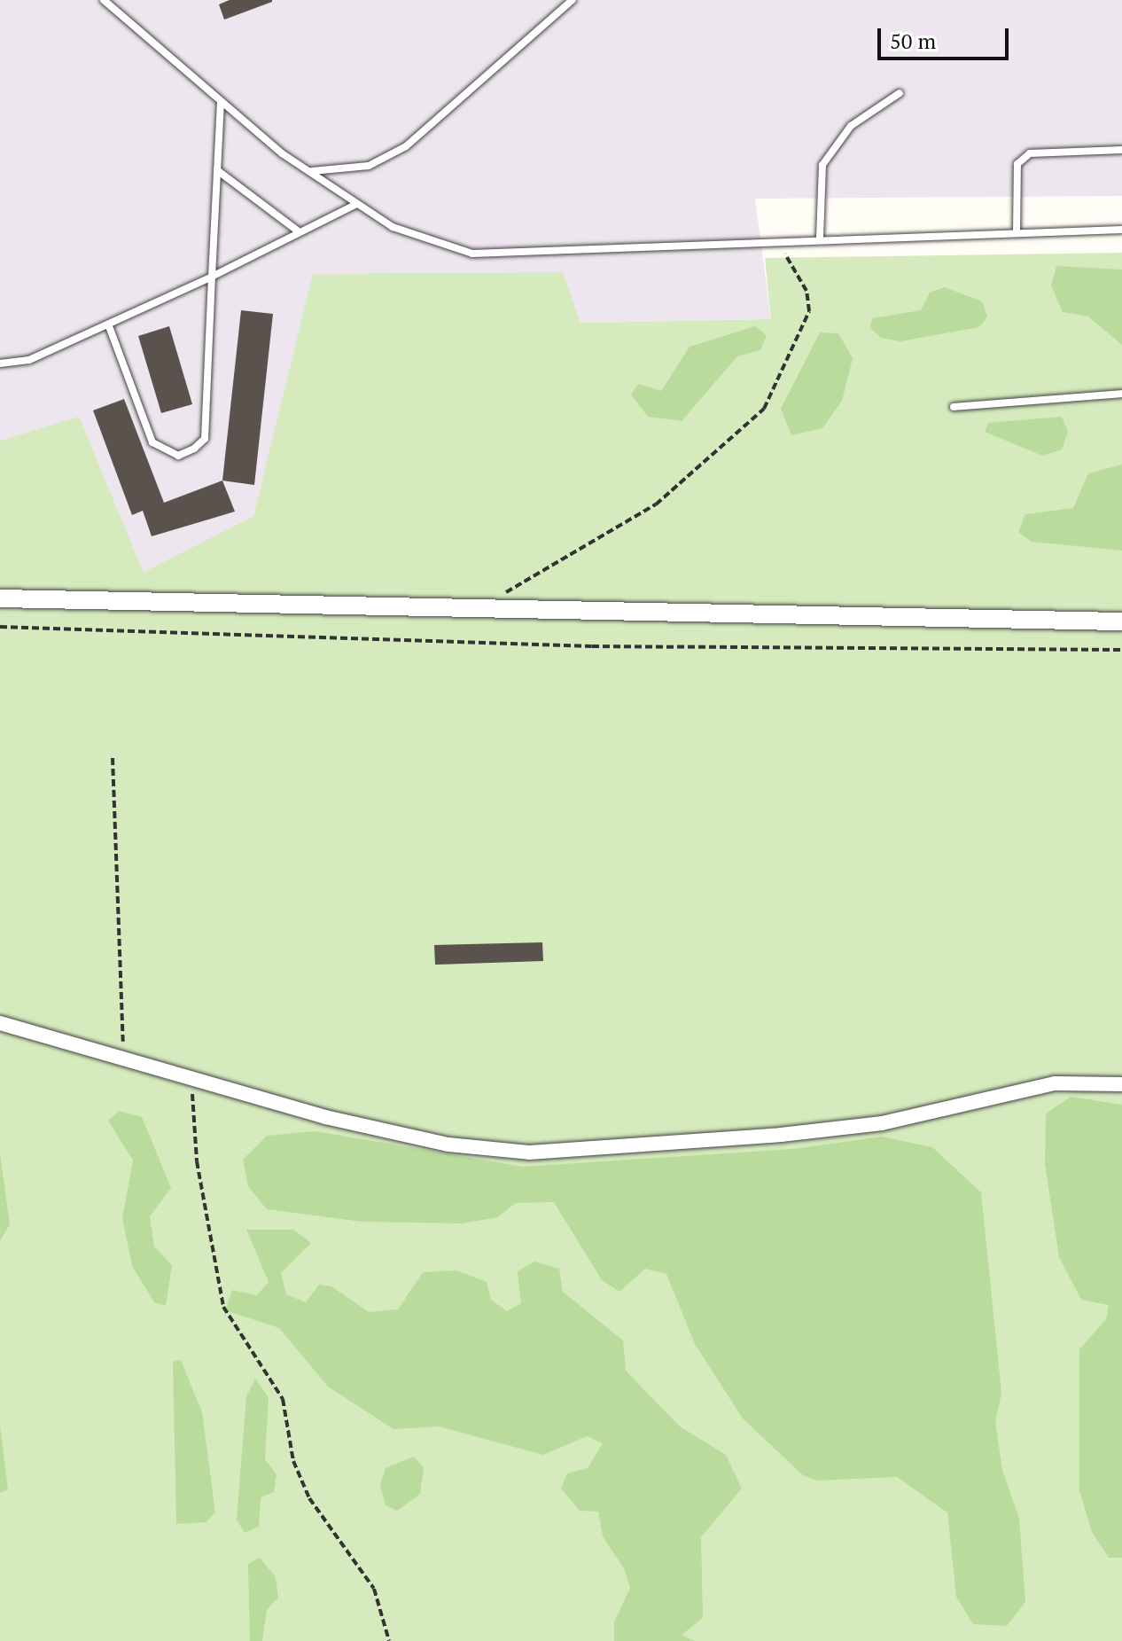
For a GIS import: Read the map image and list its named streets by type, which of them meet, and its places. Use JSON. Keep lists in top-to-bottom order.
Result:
{
  "scale_bar": "50 m"
}
